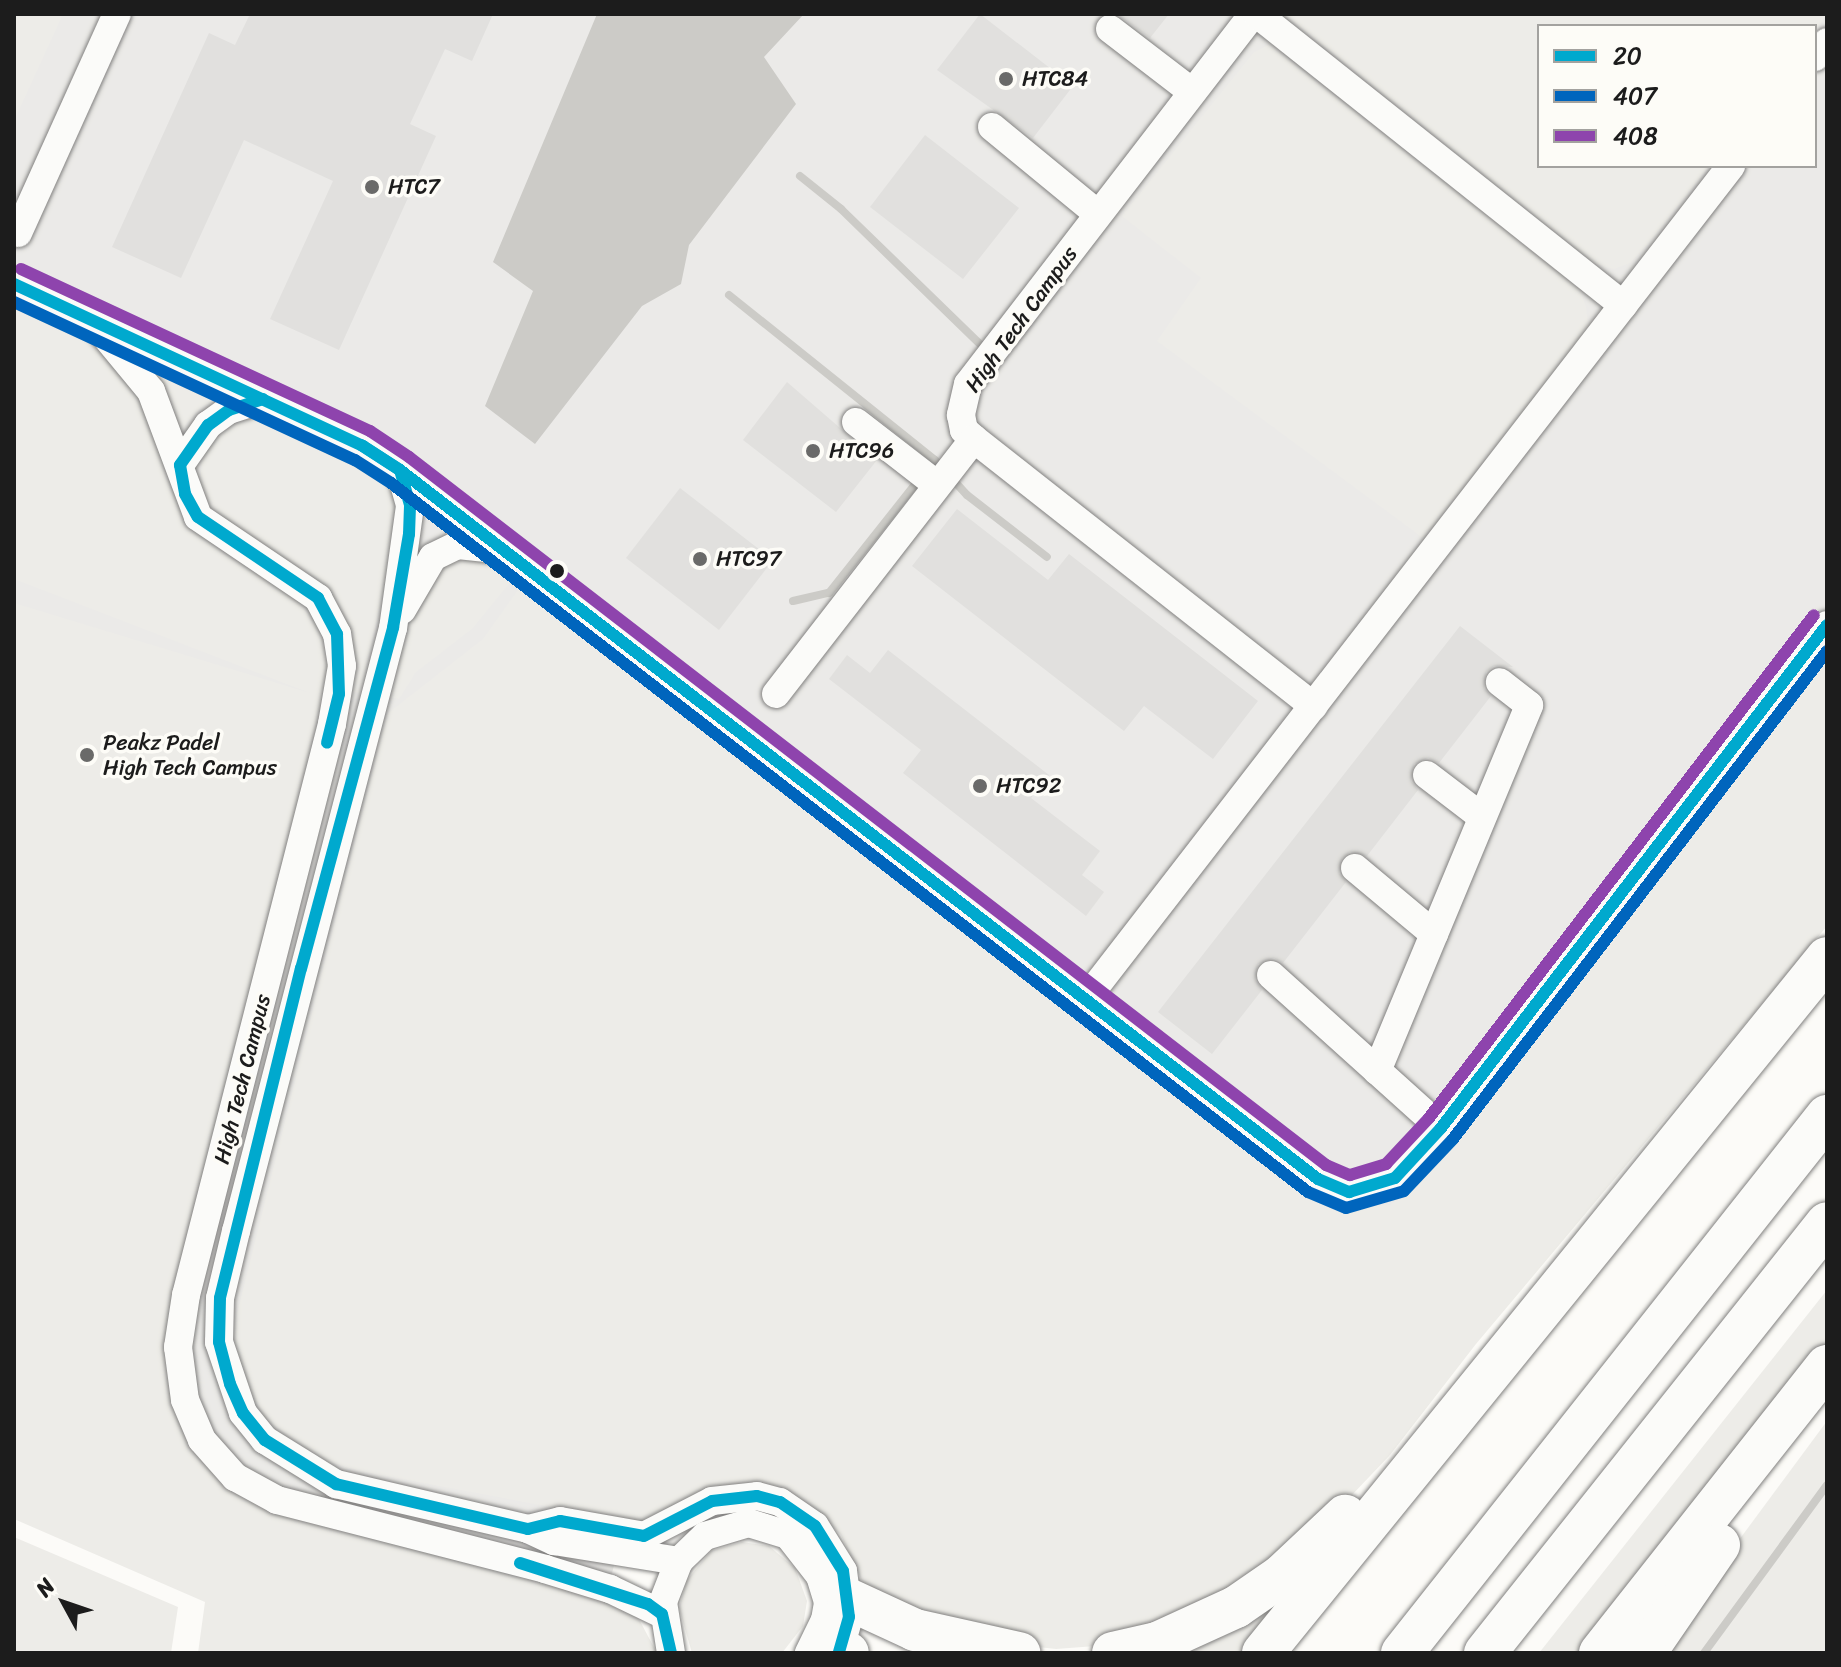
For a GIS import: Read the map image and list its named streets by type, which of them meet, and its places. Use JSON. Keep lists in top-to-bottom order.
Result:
{
  "streets": {
    "street": ["High Tech Campus"]
  },
  "places": [
    "HTC84",
    "HTC7",
    "HTC96",
    "HTC97",
    "Peakz Padel High Tech Campus",
    "HTC92"
  ],
  "lines": ["transit line 408", "transit line 20", "transit line 407"],
  "legend": ["20", "407", "408"],
  "north": "top left"
}
